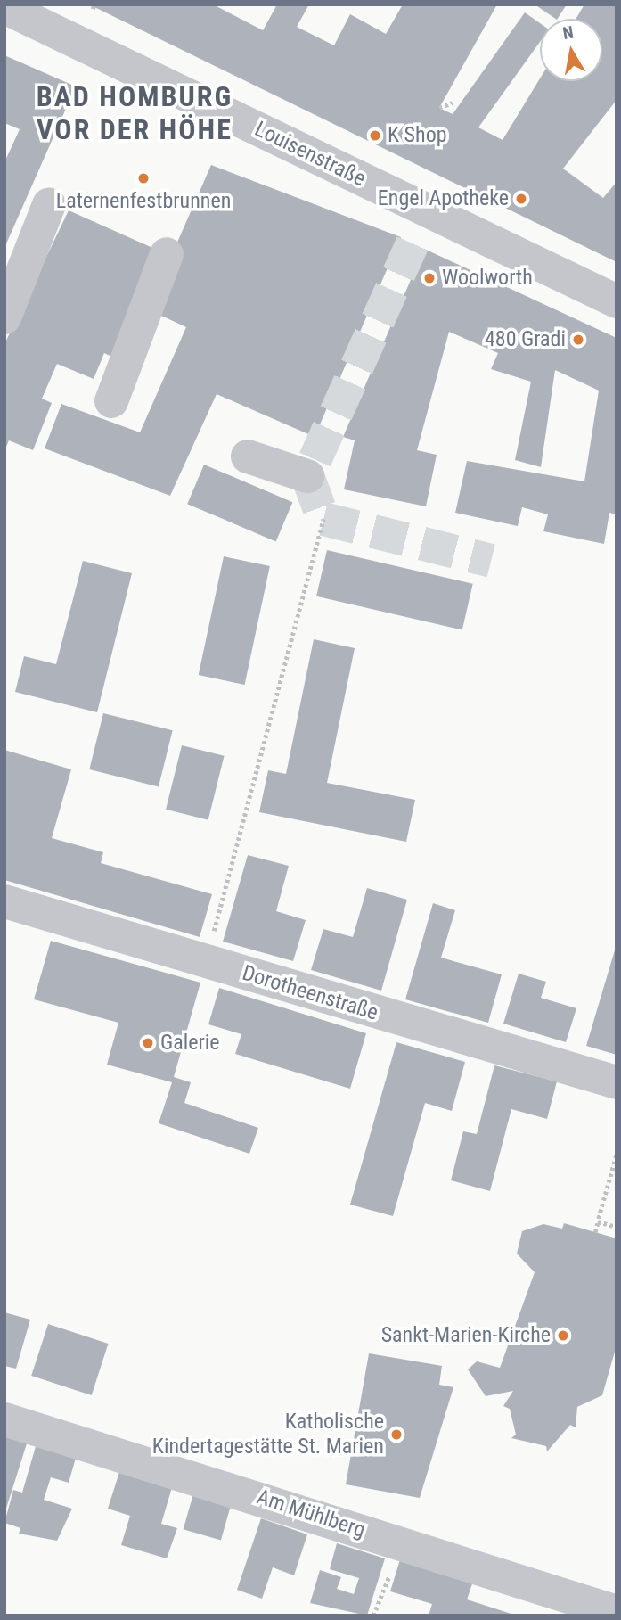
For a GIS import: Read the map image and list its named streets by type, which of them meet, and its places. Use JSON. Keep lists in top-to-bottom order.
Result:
{
  "streets": {
    "street": ["Louisenstraße", "Dorotheenstraße", "Am Mühlberg"]
  },
  "districts": ["BAD HOMBURG VOR DER HÖHE"],
  "places": [
    "K Shop",
    "Laternenfestbrunnen",
    "Engel Apotheke",
    "Woolworth",
    "480 Gradi",
    "Galerie",
    "Sankt-Marien-Kirche",
    "Katholische Kindertagestätte St. Marien"
  ],
  "north": "top"
}
